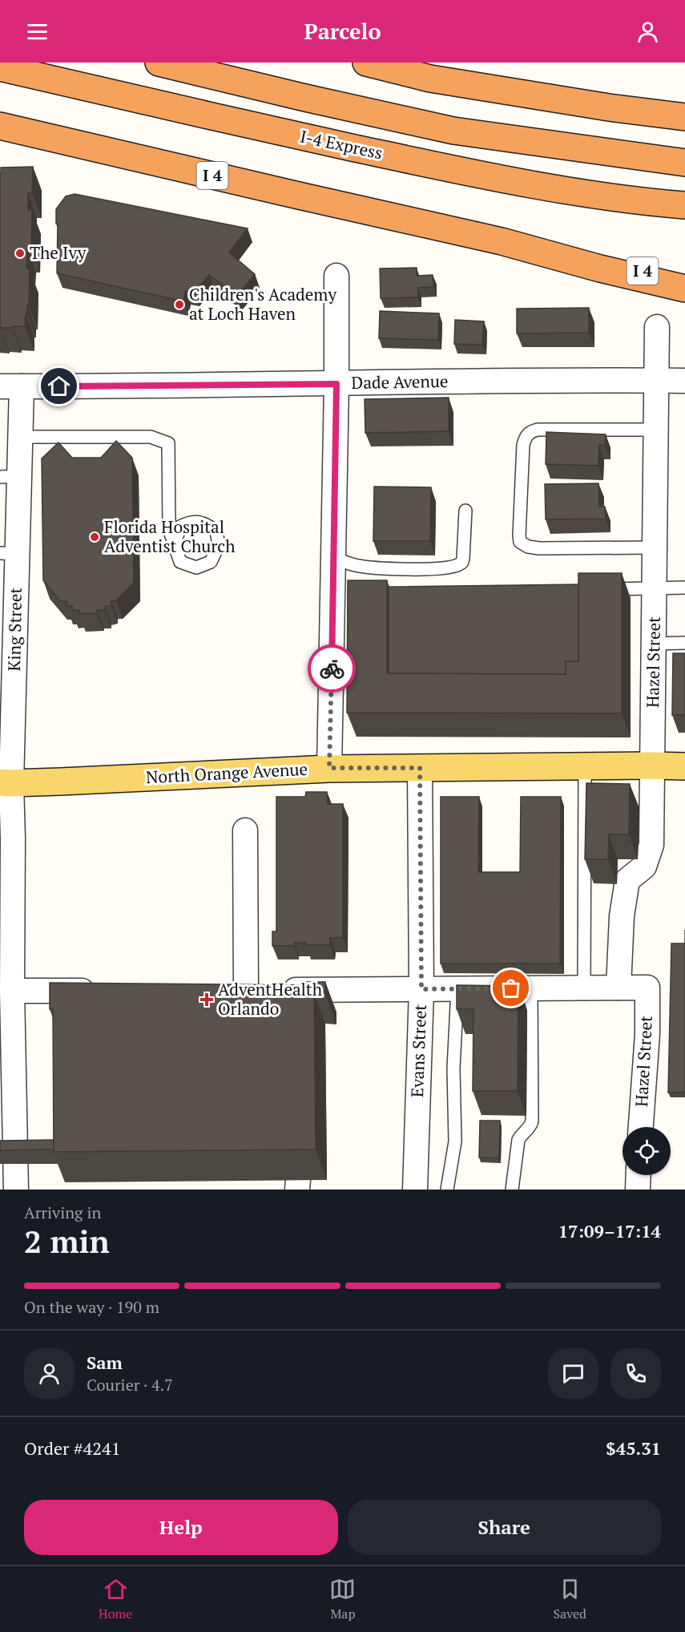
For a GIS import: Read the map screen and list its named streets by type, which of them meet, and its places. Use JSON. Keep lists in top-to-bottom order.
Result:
{
  "streets": {
    "highway": ["I-4 Express", "I 4"],
    "main road": ["North Orange Avenue"],
    "street": [
      "Dade Avenue",
      "King Street",
      "Hazel Street",
      "Evans Street"
    ]
  },
  "crossings": [
    ["Dade Avenue", "King Street"],
    ["Dade Avenue", "Hazel Street"],
    ["King Street", "North Orange Avenue"],
    ["Hazel Street", "North Orange Avenue"],
    ["North Orange Avenue", "Evans Street"]
  ],
  "places": {
    "other": ["The Ivy", "Children's Academy at Loch Haven", "Florida Hospital Adventist Church"],
    "health": ["AdventHealth Orlando"]
  },
  "page": {
    "header": "Parcelo",
    "heading": ["2 min", "Arriving in", "17:09–17:14"],
    "panel": [
      "Sam",
      "Courier · 4.7",
      "Order #4241",
      "$45.31"
    ],
    "bar": "On the way · 190 m",
    "buttons": ["Help", "Share"],
    "tabs": ["Home", "Map", "Saved"]
  }
}
